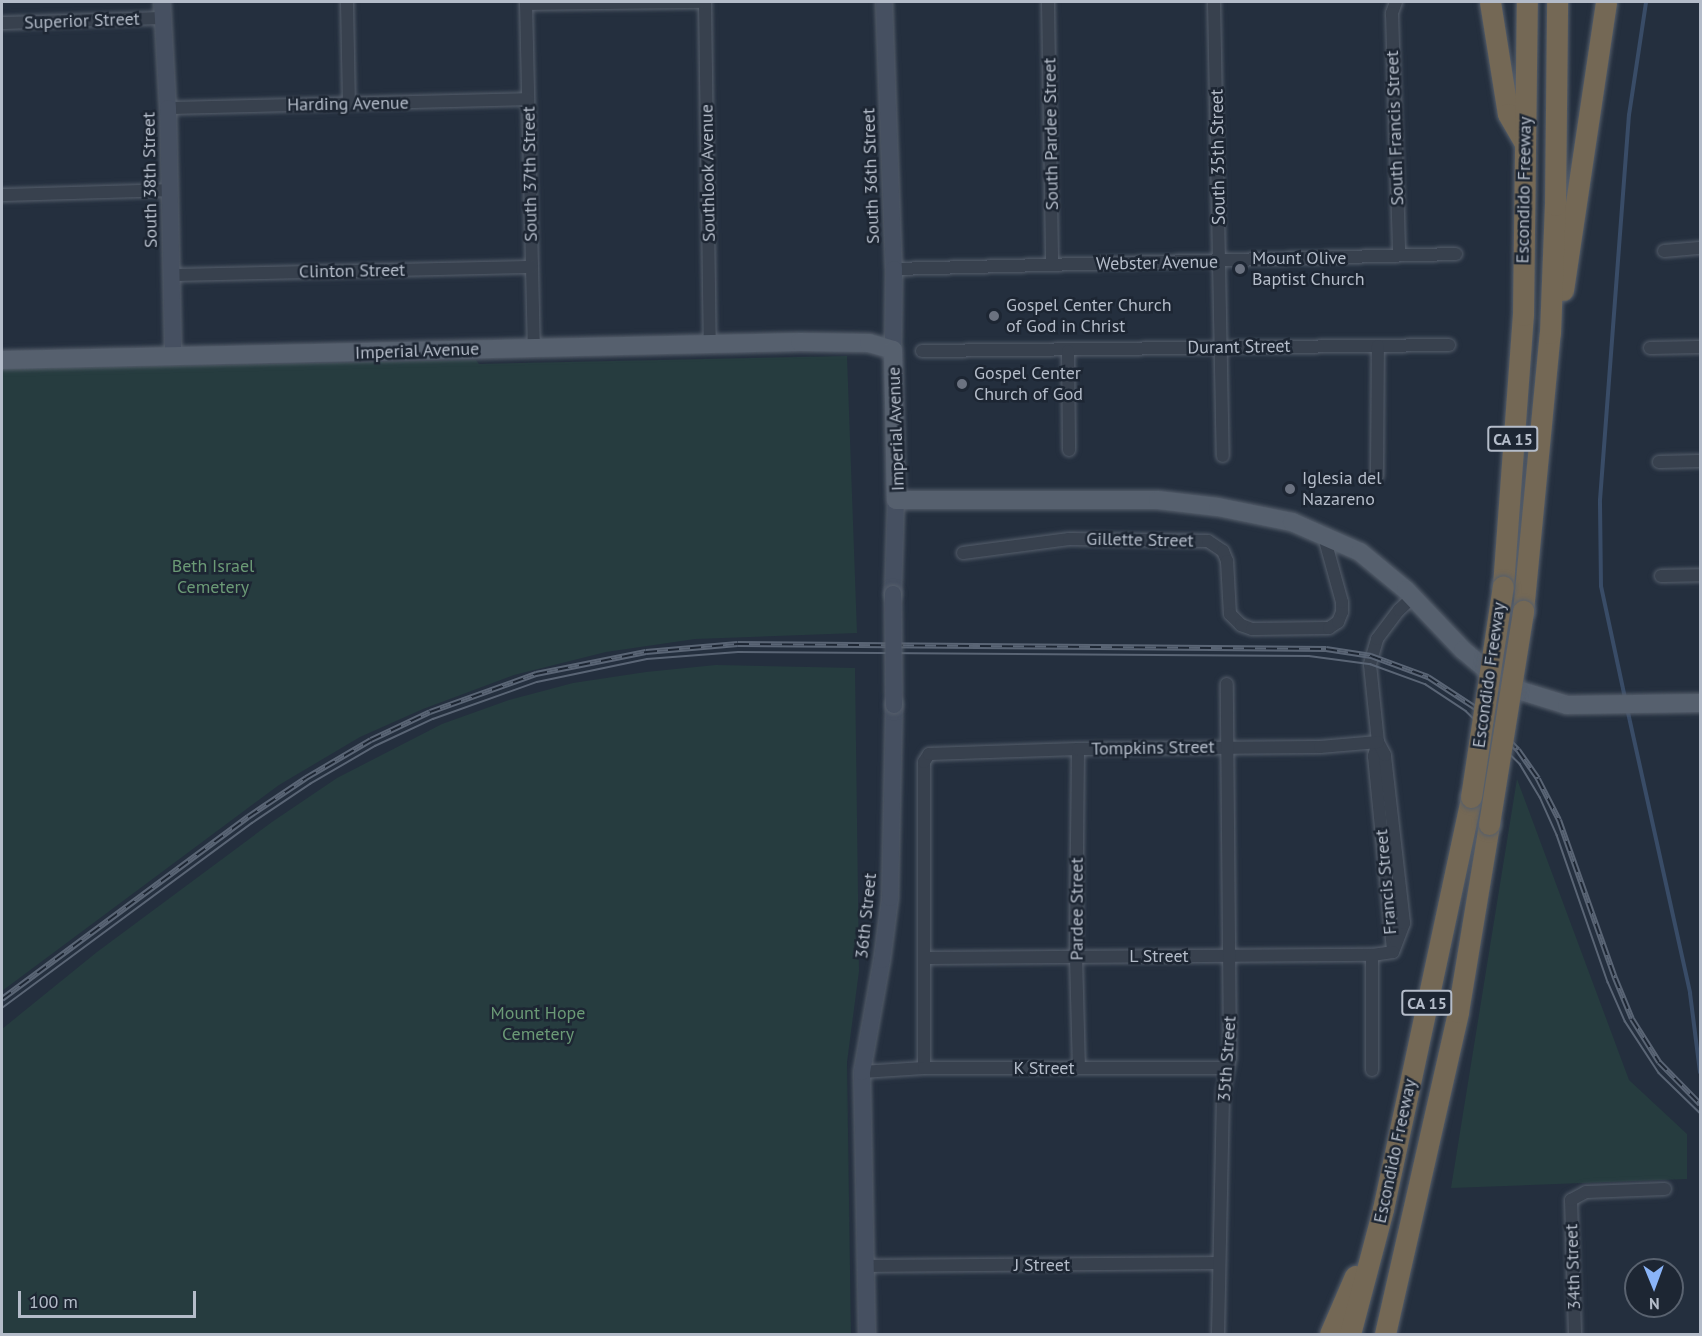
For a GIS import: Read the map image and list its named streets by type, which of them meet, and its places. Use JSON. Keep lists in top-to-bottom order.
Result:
{
  "streets": {
    "highway": ["Escondido Freeway", "CA 15"],
    "main road": [
      "South 36th Street",
      "South 38th Street",
      "Imperial Avenue",
      "36th Street"
    ],
    "street": [
      "Superior Street",
      "Harding Avenue",
      "South Francis Street",
      "South Pardee Street",
      "South 35th Street",
      "Southlook Avenue",
      "South 37th Street",
      "Webster Avenue",
      "Clinton Street",
      "Durant Street",
      "Gillette Street",
      "Tompkins Street",
      "Francis Street",
      "Pardee Street",
      "L Street",
      "35th Street",
      "K Street",
      "J Street",
      "34th Street"
    ]
  },
  "crossings": [
    ["Superior Street", "South 38th Street"],
    ["Harding Avenue", "South 37th Street"],
    ["Harding Avenue", "South 38th Street"],
    ["South Francis Street", "Webster Avenue"],
    ["South Pardee Street", "Webster Avenue"],
    ["South 35th Street", "Webster Avenue"],
    ["South 35th Street", "Durant Street"],
    ["Southlook Avenue", "Imperial Avenue"],
    ["South 37th Street", "Clinton Street"],
    ["South 37th Street", "Imperial Avenue"],
    ["South 36th Street", "Webster Avenue"],
    ["South 36th Street", "Imperial Avenue"],
    ["South 38th Street", "Clinton Street"],
    ["South 38th Street", "Imperial Avenue"],
    ["Imperial Avenue", "Gillette Street"],
    ["Imperial Avenue", "Francis Street"],
    ["Imperial Avenue", "36th Street"],
    ["Tompkins Street", "Francis Street"],
    ["Tompkins Street", "Pardee Street"],
    ["Tompkins Street", "L Street"],
    ["Tompkins Street", "35th Street"],
    ["Francis Street", "L Street"],
    ["Pardee Street", "L Street"],
    ["Pardee Street", "K Street"],
    ["36th Street", "K Street"],
    ["36th Street", "J Street"],
    ["L Street", "35th Street"],
    ["35th Street", "K Street"],
    ["35th Street", "J Street"]
  ],
  "parks": ["Beth Israel Cemetery", "Mount Hope Cemetery"],
  "places": [
    "Mount Olive Baptist Church",
    "Gospel Center Church of God in Christ",
    "Gospel Center Church of God",
    "Iglesia del Nazareno"
  ],
  "scale_bar": "100 m",
  "north": "bottom"
}
